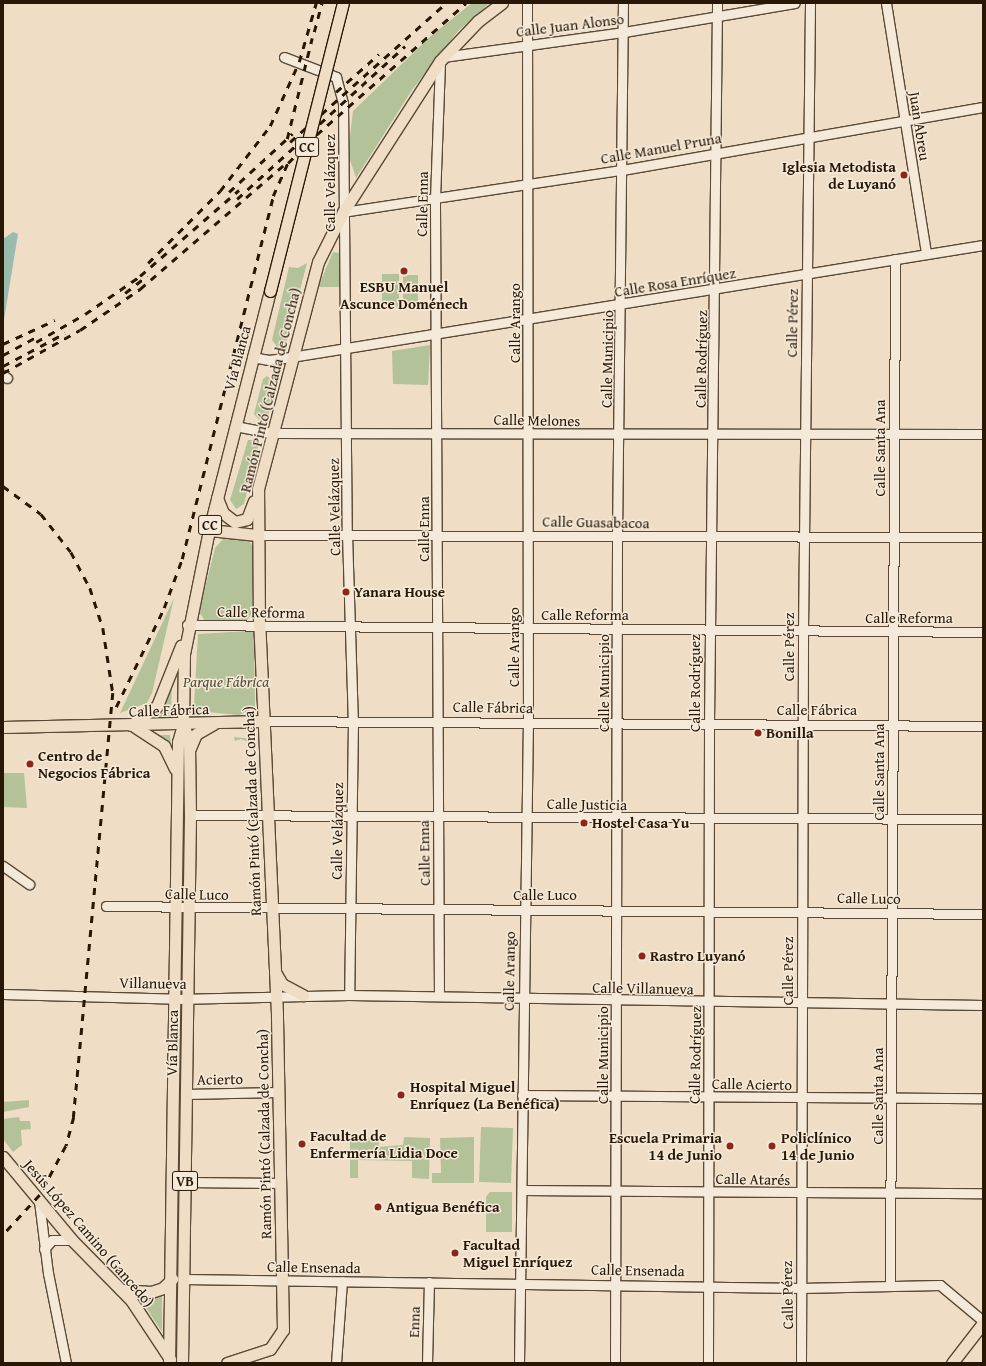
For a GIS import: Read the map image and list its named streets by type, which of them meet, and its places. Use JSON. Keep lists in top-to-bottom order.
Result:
{
  "streets": {
    "main road": [
      "CC",
      "Vía Blanca",
      "Ramón Pintó (Calzada de Concha)",
      "Calle Guasabacoa",
      "Calle Fábrica",
      "VB",
      "Jesús López Camino (Gancedo)"
    ],
    "street": [
      "Calle Juan Alonso",
      "Juan Abreu",
      "Calle Manuel Pruna",
      "Calle Velázquez",
      "Calle Enna",
      "Calle Rosa Enríquez",
      "Calle Arango",
      "Calle Pérez",
      "Calle Municipio",
      "Calle Rodríguez",
      "Calle Melones",
      "Calle Santa Ana",
      "Calle Reforma",
      "Calle Justicia",
      "Calle Luco",
      "Villanueva",
      "Calle Villanueva",
      "Acierto",
      "Calle Acierto",
      "Calle Atarés",
      "Calle Ensenada",
      "Enna"
    ]
  },
  "crossings": [
    ["Calle Juan Alonso", "Calle Enna"],
    ["Calle Juan Alonso", "Calle Arango"],
    ["Calle Juan Alonso", "Calle Municipio"],
    ["Calle Juan Alonso", "Calle Rodríguez"],
    ["Calle Juan Alonso", "Ramón Pintó (Calzada de Concha)"],
    ["Juan Abreu", "Calle Manuel Pruna"],
    ["Juan Abreu", "Calle Rosa Enríquez"],
    ["Calle Manuel Pruna", "Calle Velázquez"],
    ["Calle Manuel Pruna", "Calle Enna"],
    ["Calle Manuel Pruna", "Calle Arango"],
    ["Calle Manuel Pruna", "Calle Pérez"],
    ["Calle Manuel Pruna", "Calle Municipio"],
    ["Calle Manuel Pruna", "Calle Rodríguez"],
    ["Calle Manuel Pruna", "Ramón Pintó (Calzada de Concha)"],
    ["Calle Velázquez", "Calle Rosa Enríquez"],
    ["Calle Velázquez", "Ramón Pintó (Calzada de Concha)"],
    ["Calle Velázquez", "Calle Melones"],
    ["Calle Velázquez", "Calle Guasabacoa"],
    ["Calle Velázquez", "Calle Reforma"],
    ["Calle Velázquez", "Calle Fábrica"],
    ["Calle Velázquez", "Calle Justicia"],
    ["Calle Velázquez", "Calle Luco"],
    ["Calle Velázquez", "Calle Villanueva"],
    ["Calle Enna", "Calle Rosa Enríquez"],
    ["Calle Enna", "Ramón Pintó (Calzada de Concha)"],
    ["Calle Enna", "Calle Melones"],
    ["Calle Enna", "Calle Guasabacoa"],
    ["Calle Enna", "Calle Reforma"],
    ["Calle Enna", "Calle Fábrica"],
    ["Calle Enna", "Calle Justicia"],
    ["Calle Enna", "Calle Luco"],
    ["Calle Enna", "Calle Villanueva"],
    ["Calle Rosa Enríquez", "Calle Arango"],
    ["Calle Rosa Enríquez", "Calle Pérez"],
    ["Calle Rosa Enríquez", "Vía Blanca"],
    ["Calle Rosa Enríquez", "Calle Municipio"],
    ["Calle Rosa Enríquez", "Calle Rodríguez"],
    ["Calle Rosa Enríquez", "Ramón Pintó (Calzada de Concha)"],
    ["Calle Rosa Enríquez", "Calle Santa Ana"],
    ["Calle Arango", "Calle Melones"],
    ["Calle Arango", "Calle Guasabacoa"],
    ["Calle Arango", "Calle Reforma"],
    ["Calle Arango", "Calle Fábrica"],
    ["Calle Arango", "Calle Justicia"],
    ["Calle Arango", "Calle Luco"],
    ["Calle Arango", "Calle Villanueva"],
    ["Calle Arango", "Calle Acierto"],
    ["Calle Arango", "Calle Atarés"],
    ["Calle Arango", "Calle Ensenada"],
    ["Calle Pérez", "Calle Melones"],
    ["Calle Pérez", "Calle Guasabacoa"],
    ["Calle Pérez", "Calle Reforma"],
    ["Calle Pérez", "Calle Fábrica"],
    ["Calle Pérez", "Calle Justicia"],
    ["Calle Pérez", "Calle Luco"],
    ["Calle Pérez", "Calle Villanueva"],
    ["Calle Pérez", "Calle Acierto"],
    ["Calle Pérez", "Calle Atarés"],
    ["Calle Pérez", "Calle Ensenada"],
    ["Vía Blanca", "Calle Melones"],
    ["Vía Blanca", "Calle Guasabacoa"],
    ["Vía Blanca", "Calle Reforma"],
    ["Vía Blanca", "Calle Fábrica"],
    ["Vía Blanca", "Calle Justicia"],
    ["Vía Blanca", "Calle Luco"],
    ["Vía Blanca", "Villanueva"],
    ["Vía Blanca", "Acierto"],
    ["Vía Blanca", "Jesús López Camino (Gancedo)"],
    ["Vía Blanca", "Calle Ensenada"],
    ["Calle Municipio", "Calle Melones"],
    ["Calle Municipio", "Calle Guasabacoa"],
    ["Calle Municipio", "Calle Reforma"],
    ["Calle Municipio", "Calle Fábrica"],
    ["Calle Municipio", "Calle Justicia"],
    ["Calle Municipio", "Calle Luco"],
    ["Calle Municipio", "Calle Villanueva"],
    ["Calle Municipio", "Calle Acierto"],
    ["Calle Municipio", "Calle Atarés"],
    ["Calle Municipio", "Calle Ensenada"],
    ["Calle Rodríguez", "Calle Melones"],
    ["Calle Rodríguez", "Calle Guasabacoa"],
    ["Calle Rodríguez", "Calle Reforma"],
    ["Calle Rodríguez", "Calle Fábrica"],
    ["Calle Rodríguez", "Calle Justicia"],
    ["Calle Rodríguez", "Calle Luco"],
    ["Calle Rodríguez", "Calle Villanueva"],
    ["Calle Rodríguez", "Calle Acierto"],
    ["Calle Rodríguez", "Calle Atarés"],
    ["Calle Rodríguez", "Calle Ensenada"],
    ["Ramón Pintó (Calzada de Concha)", "Calle Melones"],
    ["Ramón Pintó (Calzada de Concha)", "Calle Guasabacoa"],
    ["Ramón Pintó (Calzada de Concha)", "Calle Reforma"],
    ["Ramón Pintó (Calzada de Concha)", "Calle Fábrica"],
    ["Ramón Pintó (Calzada de Concha)", "Calle Justicia"],
    ["Ramón Pintó (Calzada de Concha)", "Calle Luco"],
    ["Ramón Pintó (Calzada de Concha)", "Villanueva"],
    ["Ramón Pintó (Calzada de Concha)", "Acierto"],
    ["Ramón Pintó (Calzada de Concha)", "Calle Ensenada"],
    ["Calle Melones", "Calle Santa Ana"],
    ["Calle Santa Ana", "Calle Guasabacoa"],
    ["Calle Santa Ana", "Calle Reforma"],
    ["Calle Santa Ana", "Calle Fábrica"],
    ["Calle Santa Ana", "Calle Justicia"],
    ["Calle Santa Ana", "Calle Luco"],
    ["Calle Santa Ana", "Calle Villanueva"],
    ["Calle Santa Ana", "Calle Acierto"],
    ["Calle Santa Ana", "Calle Atarés"],
    ["Calle Santa Ana", "Calle Ensenada"],
    ["Villanueva", "Calle Villanueva"],
    ["Calle Ensenada", "Enna"]
  ],
  "parks": ["Parque Fábrica"],
  "places": [
    "Iglesia Metodista de Luyanó",
    "ESBU Manuel Ascunce Doménech",
    "Yanara House",
    "Bonilla",
    "Centro de Negocios Fábrica",
    "Hostel Casa Yu",
    "Rastro Luyanó",
    "Hospital Miguel Enríquez (La Benéfica)",
    "Facultad de Enfermería Lidia Doce",
    "Escuela Primaria 14 de Junio",
    "Policlínico 14 de Junio",
    "Antigua Benéfica",
    "Facultad Miguel Enríquez"
  ]
}
